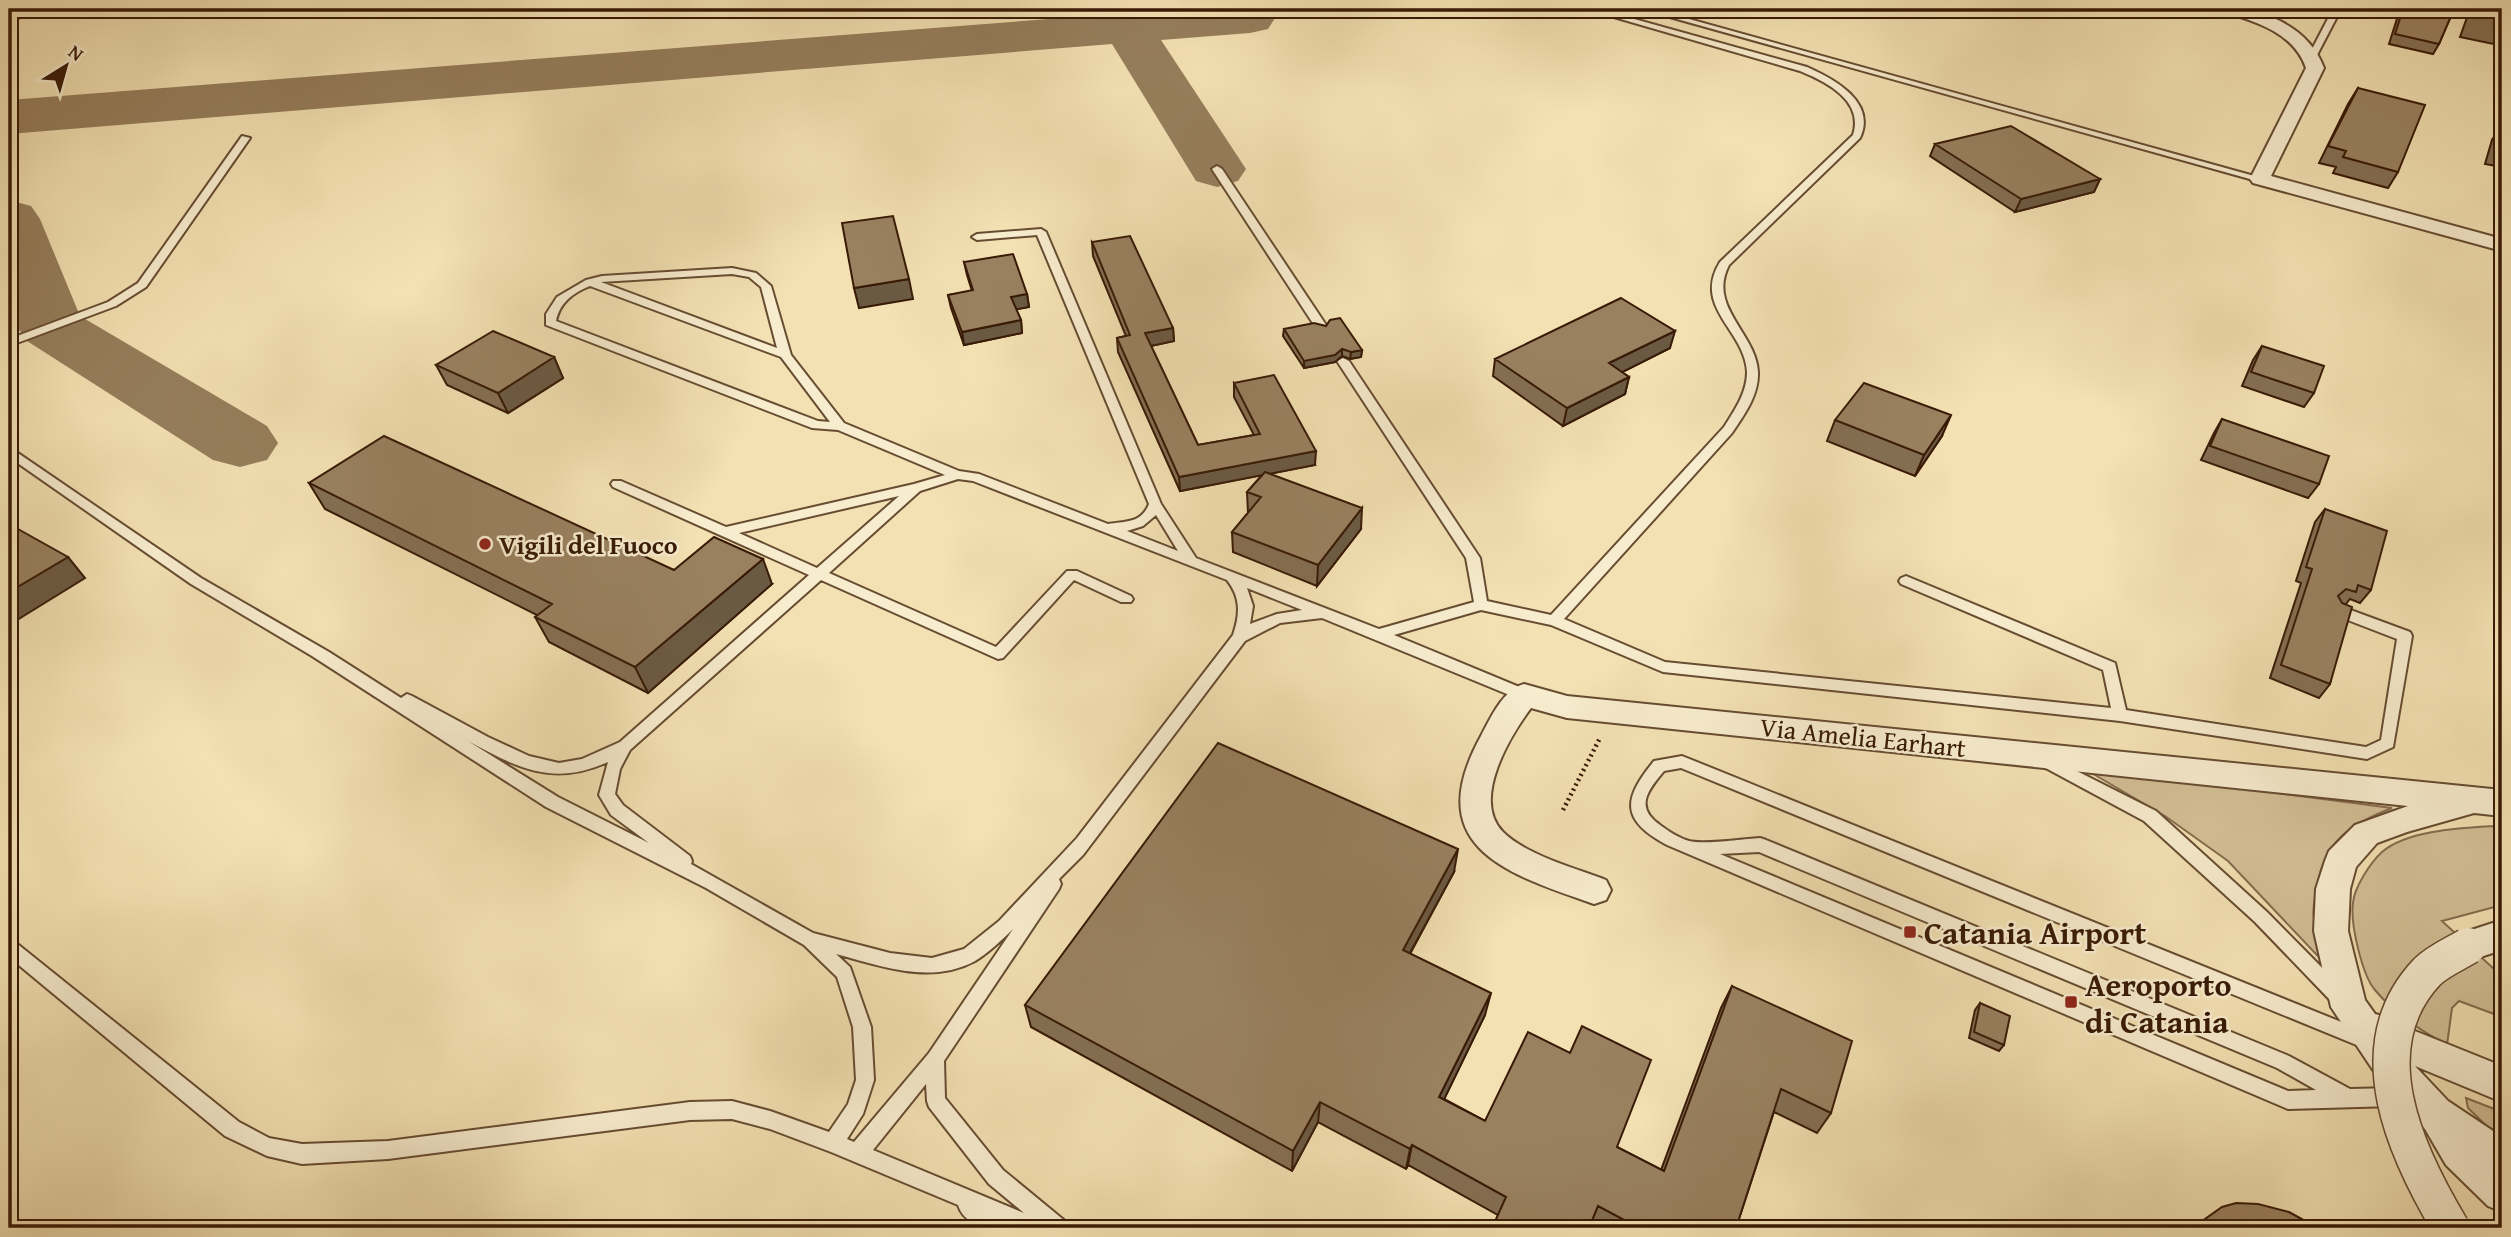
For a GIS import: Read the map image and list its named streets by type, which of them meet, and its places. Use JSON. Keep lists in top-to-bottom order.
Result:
{
  "streets": {
    "street": ["Via Amelia Earhart"]
  },
  "places": {
    "other": ["Vigili del Fuoco"],
    "transit": ["Catania Airport", "Aeroporto di Catania"]
  },
  "north": "top right"
}
